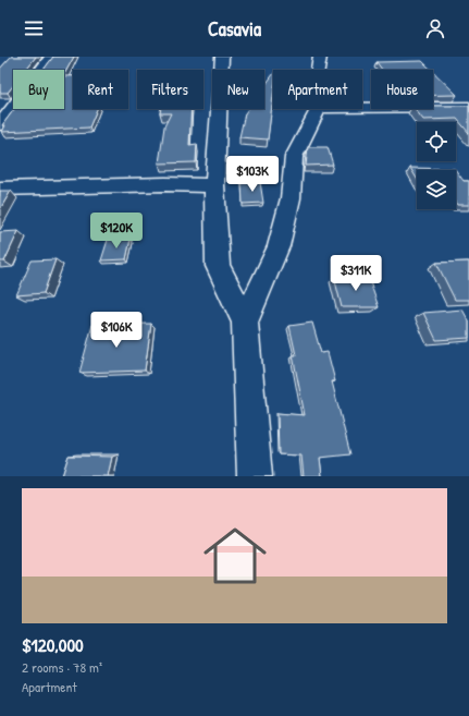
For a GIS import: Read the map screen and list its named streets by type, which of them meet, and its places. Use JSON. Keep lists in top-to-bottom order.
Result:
{
  "page": {
    "header": "Casavia",
    "chip": [
      "Buy",
      "Rent",
      "Filters",
      "New",
      "Apartment",
      "House"
    ],
    "price": [
      "$103K",
      "$120K",
      "$311K",
      "$106K"
    ],
    "list": [
      {
        "name": "$120,000",
        "note": "2 rooms · 78 m² · Apartment"
      }
    ]
  }
}
